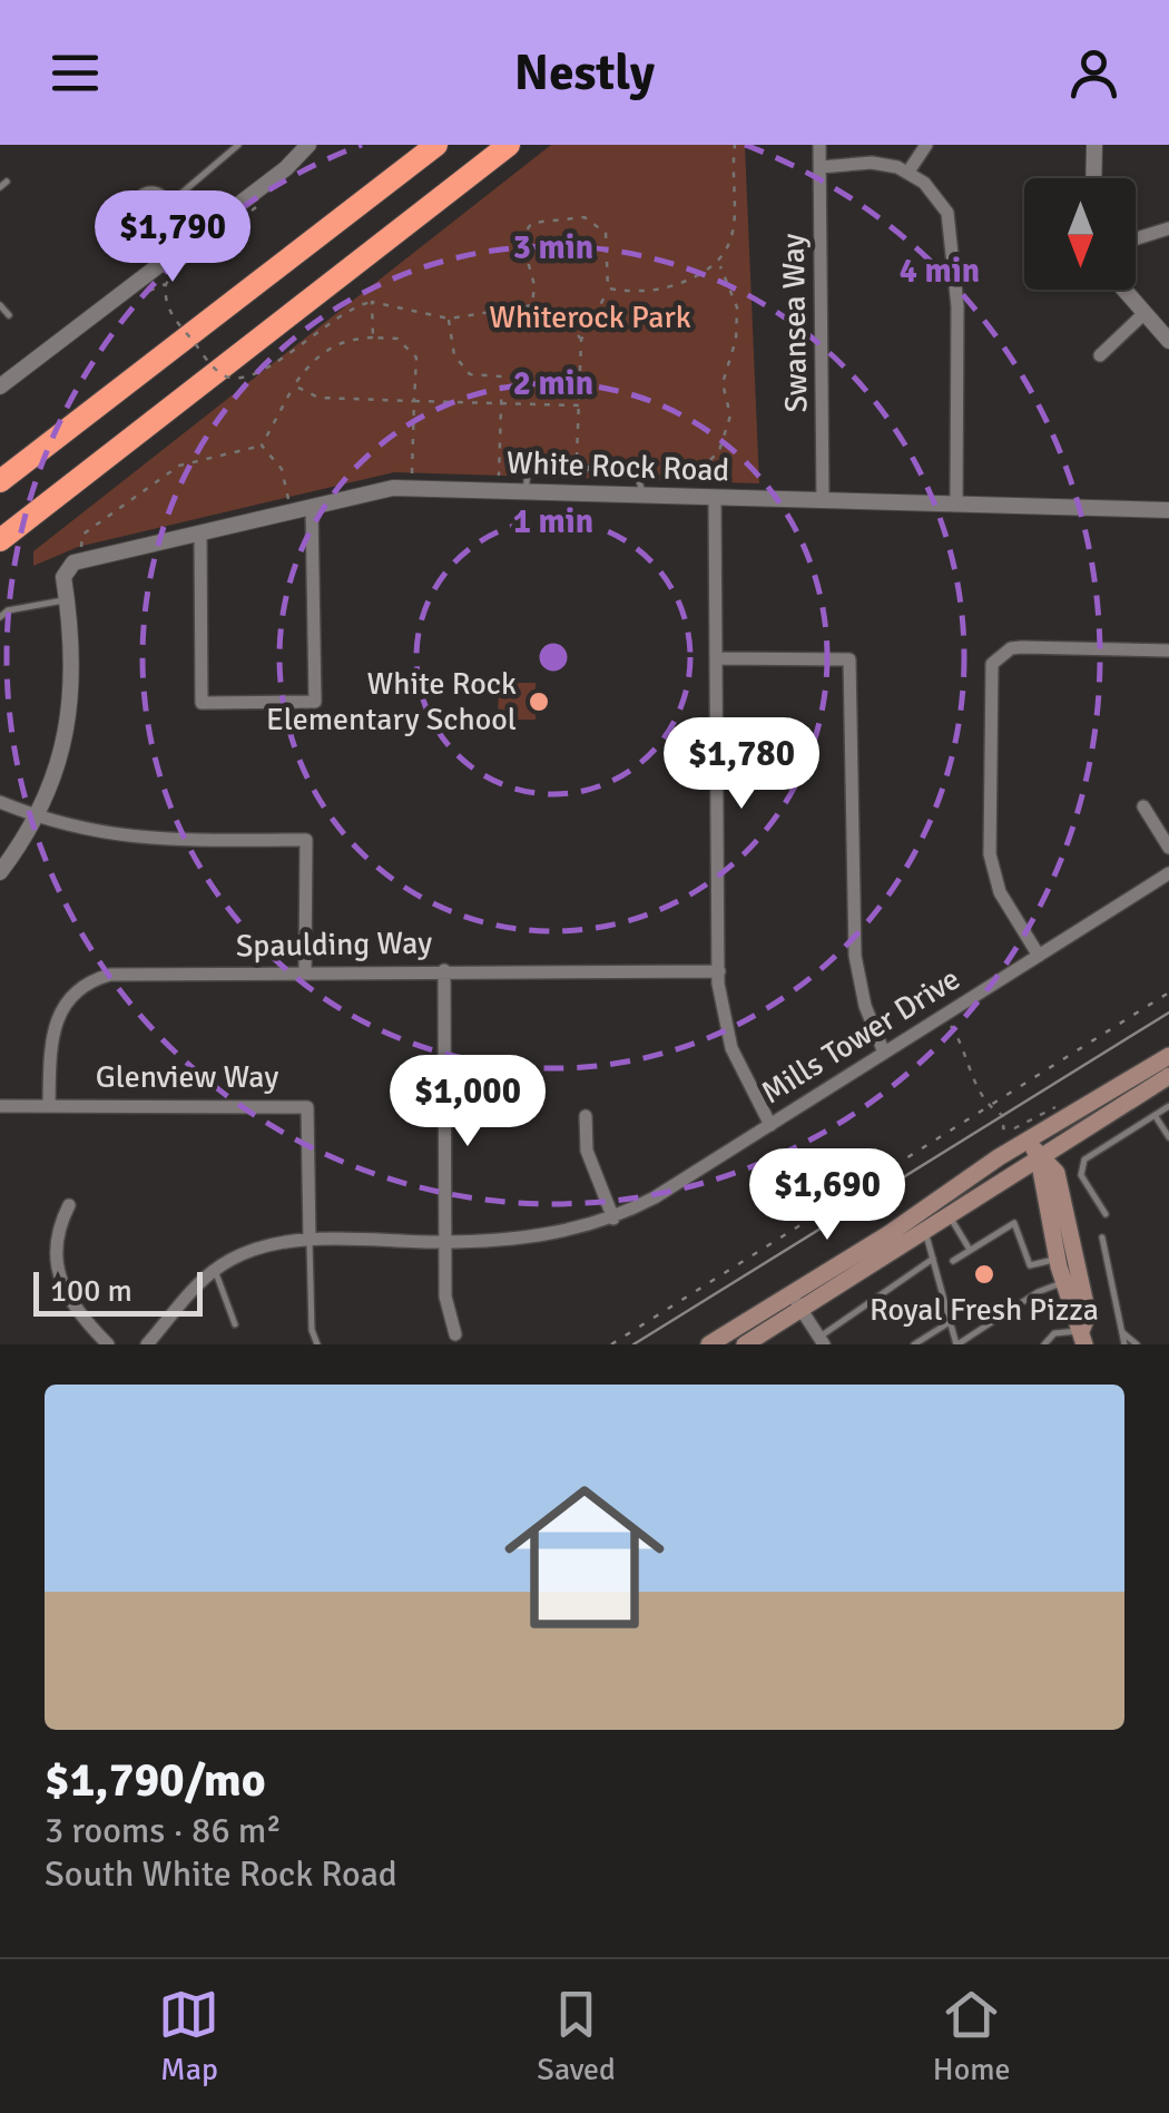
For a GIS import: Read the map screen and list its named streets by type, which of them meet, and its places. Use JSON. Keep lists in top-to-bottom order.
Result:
{
  "streets": {
    "street": [
      "Swansea Way",
      "White Rock Road",
      "Spaulding Way",
      "Mills Tower Drive",
      "Glenview Way"
    ]
  },
  "crossings": [
    ["Swansea Way", "White Rock Road"],
    ["Spaulding Way", "Glenview Way"],
    ["Mills Tower Drive", "Glenview Way"]
  ],
  "parks": ["Whiterock Park"],
  "places": ["White Rock Elementary School", "Royal Fresh Pizza"],
  "scale_bar": "100 m",
  "north": "bottom",
  "page": {
    "header": "Nestly",
    "price": [
      "$1,790",
      "$1,780",
      "$1,000",
      "$1,690"
    ],
    "scale": "100 m",
    "list": [
      {
        "name": "$1,790/mo",
        "note": "3 rooms · 86 m² · South White Rock Road"
      }
    ],
    "tabs": ["Map", "Saved", "Home"]
  },
  "rings": [
    "3 min",
    "4 min",
    "2 min",
    "1 min"
  ]
}
